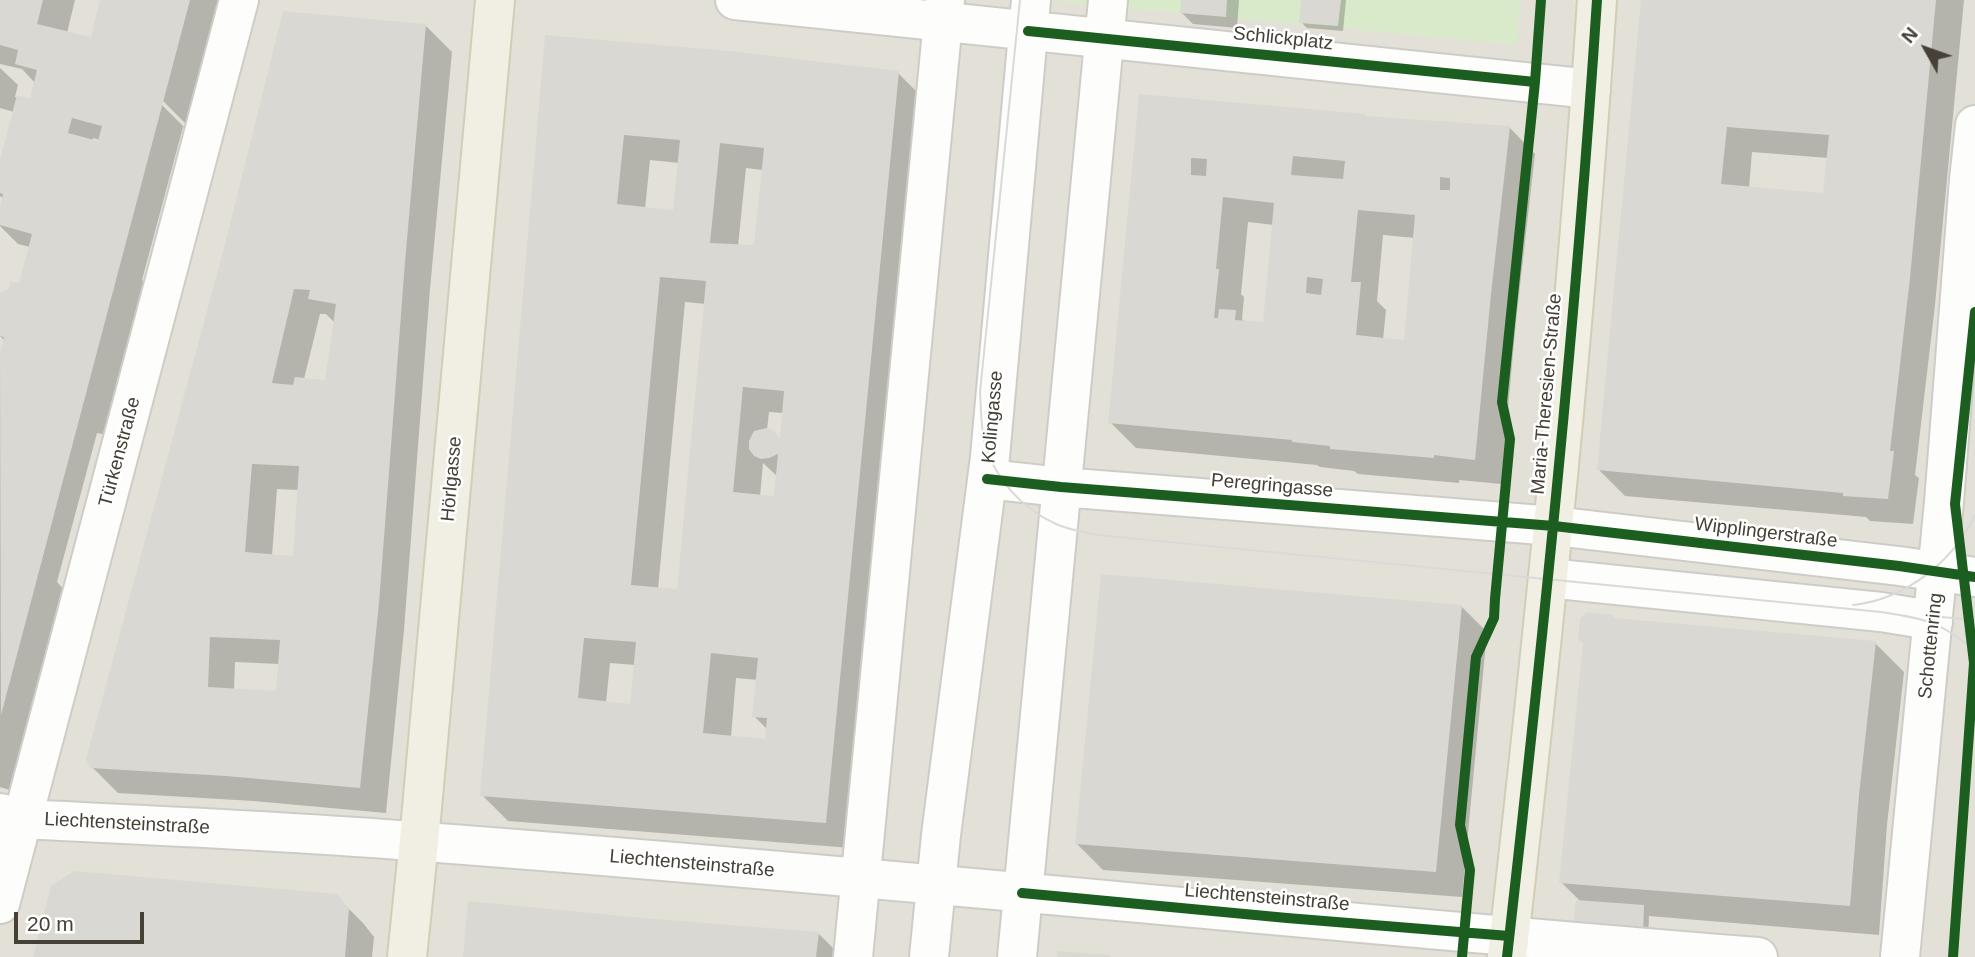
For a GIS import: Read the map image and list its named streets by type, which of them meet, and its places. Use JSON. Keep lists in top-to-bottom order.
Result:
{
  "streets": {
    "main road": ["Maria-Theresien-Straße", "Hörlgasse"],
    "street": [
      "Schlickplatz",
      "Kolingasse",
      "Türkenstraße",
      "Peregringasse",
      "Wipplingerstraße",
      "Schottenring",
      "Liechtensteinstraße"
    ]
  },
  "crossings": [
    ["Schlickplatz", "Maria-Theresien-Straße"],
    ["Schlickplatz", "Kolingasse"],
    ["Maria-Theresien-Straße", "Peregringasse"],
    ["Maria-Theresien-Straße", "Wipplingerstraße"],
    ["Maria-Theresien-Straße", "Liechtensteinstraße"],
    ["Kolingasse", "Peregringasse"],
    ["Kolingasse", "Liechtensteinstraße"],
    ["Türkenstraße", "Liechtensteinstraße"],
    ["Hörlgasse", "Liechtensteinstraße"],
    ["Peregringasse", "Wipplingerstraße"],
    ["Wipplingerstraße", "Schottenring"]
  ],
  "scale_bar": "20 m",
  "north": "top left"
}
